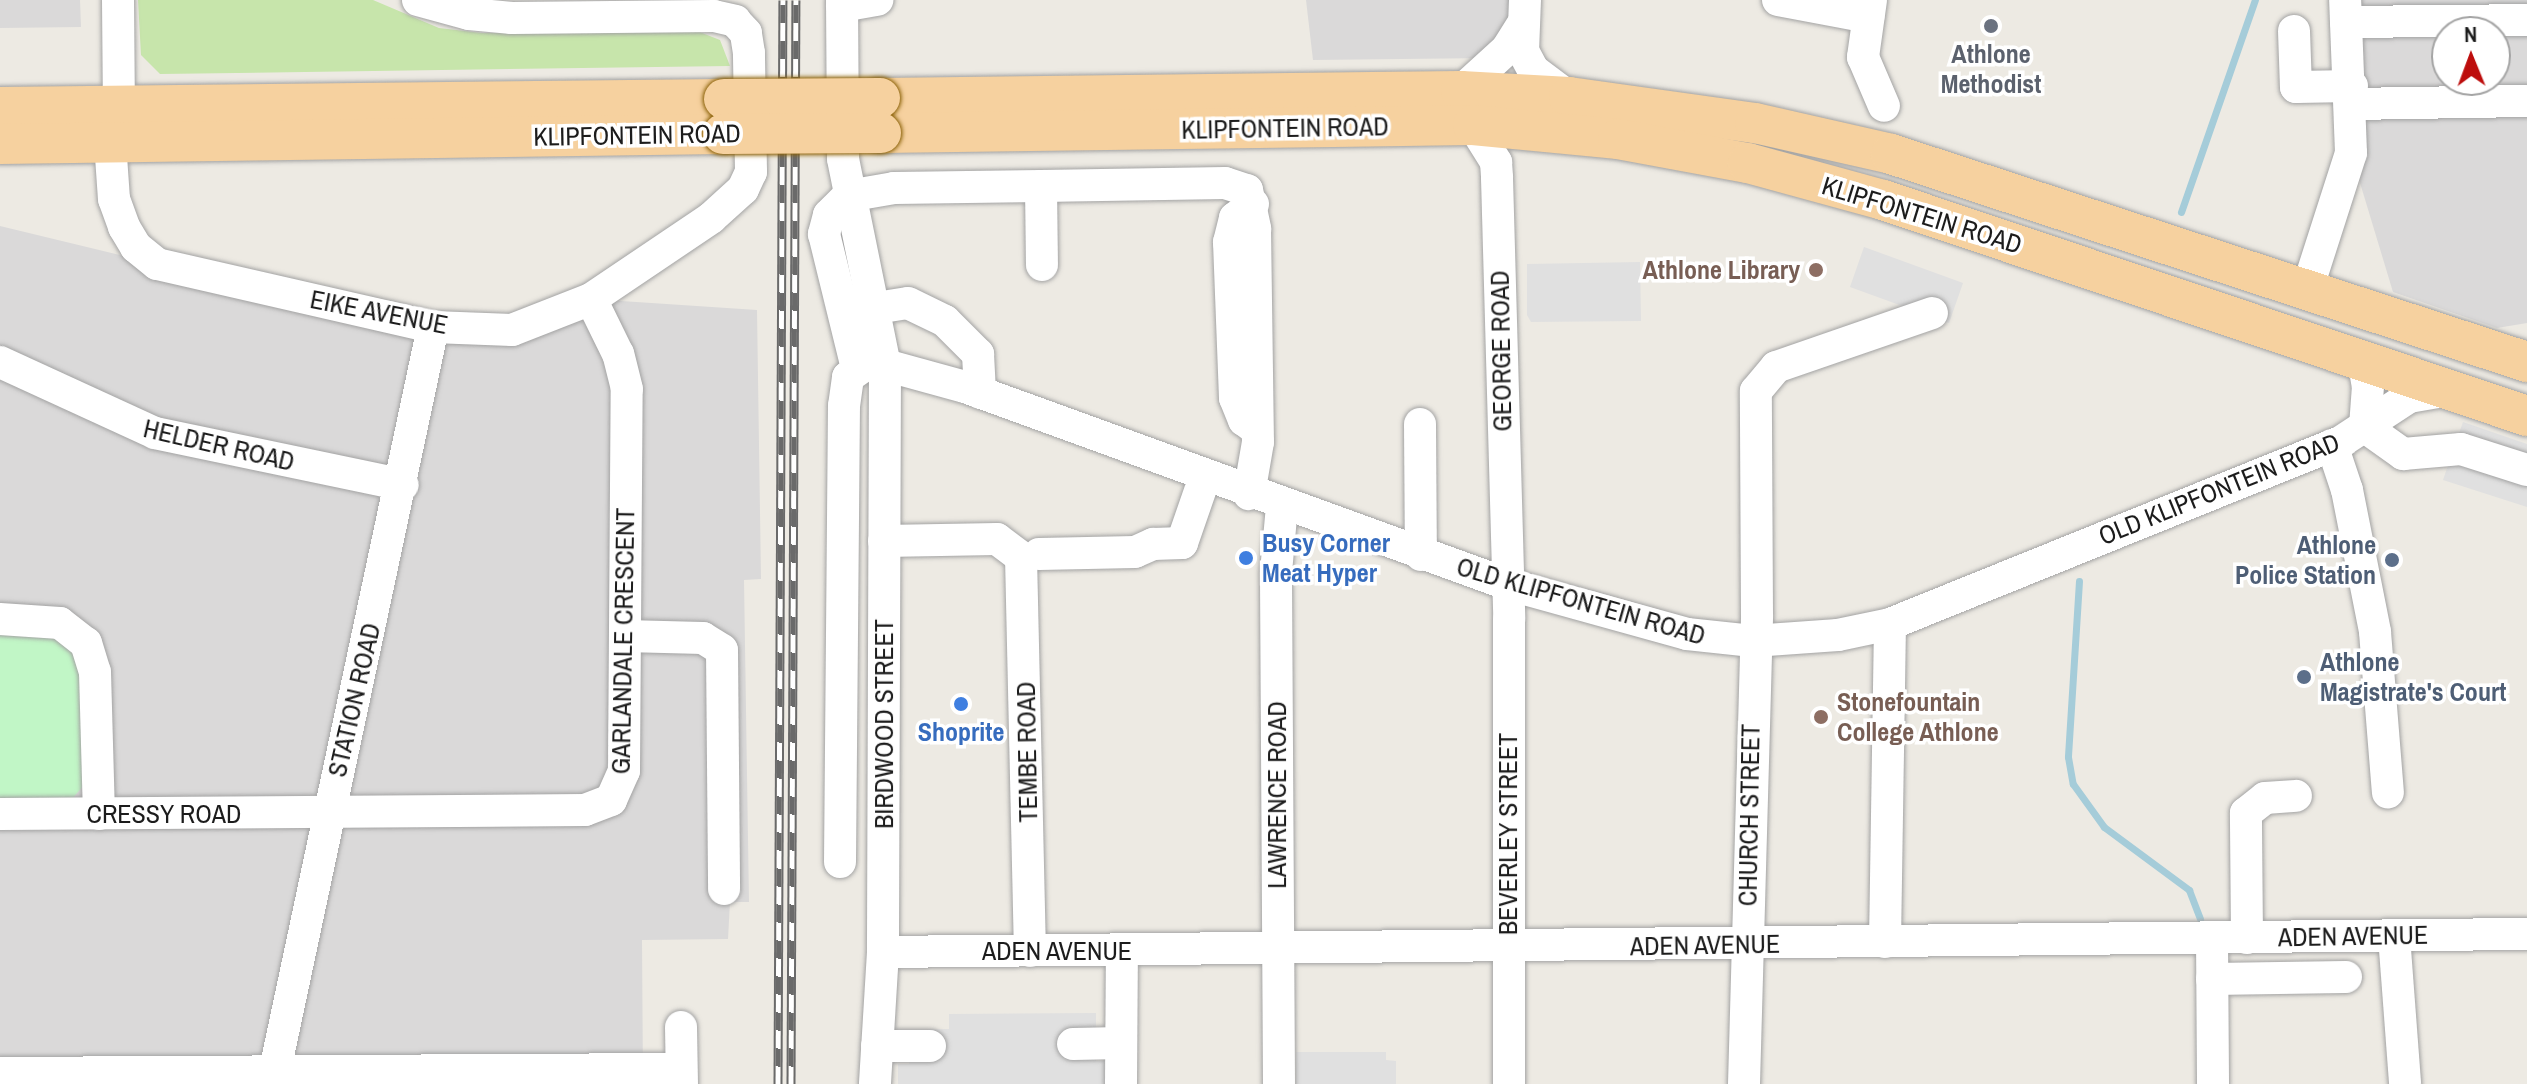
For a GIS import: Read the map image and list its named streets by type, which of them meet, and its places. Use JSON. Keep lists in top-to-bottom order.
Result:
{
  "streets": {
    "main road": ["KLIPFONTEIN ROAD"],
    "street": [
      "EIKE AVENUE",
      "GEORGE ROAD",
      "HELDER ROAD",
      "OLD KLIPFONTEIN ROAD",
      "GARLANDALE CRESCENT",
      "STATION ROAD",
      "BIRDWOOD STREET",
      "TEMBE ROAD",
      "LAWRENCE ROAD",
      "CRESSY ROAD",
      "CHURCH STREET",
      "BEVERLEY STREET",
      "ADEN AVENUE"
    ]
  },
  "crossings": [
    ["KLIPFONTEIN ROAD", "EIKE AVENUE"],
    ["KLIPFONTEIN ROAD", "GEORGE ROAD"],
    ["KLIPFONTEIN ROAD", "OLD KLIPFONTEIN ROAD"],
    ["EIKE AVENUE", "GARLANDALE CRESCENT"],
    ["EIKE AVENUE", "STATION ROAD"],
    ["GEORGE ROAD", "OLD KLIPFONTEIN ROAD"],
    ["GEORGE ROAD", "BEVERLEY STREET"],
    ["HELDER ROAD", "STATION ROAD"],
    ["OLD KLIPFONTEIN ROAD", "BIRDWOOD STREET"],
    ["OLD KLIPFONTEIN ROAD", "LAWRENCE ROAD"],
    ["OLD KLIPFONTEIN ROAD", "CHURCH STREET"],
    ["OLD KLIPFONTEIN ROAD", "BEVERLEY STREET"],
    ["GARLANDALE CRESCENT", "STATION ROAD"],
    ["GARLANDALE CRESCENT", "CRESSY ROAD"],
    ["STATION ROAD", "CRESSY ROAD"],
    ["BIRDWOOD STREET", "ADEN AVENUE"],
    ["TEMBE ROAD", "ADEN AVENUE"],
    ["LAWRENCE ROAD", "ADEN AVENUE"],
    ["CHURCH STREET", "ADEN AVENUE"],
    ["BEVERLEY STREET", "ADEN AVENUE"]
  ],
  "places": [
    "Athlone Methodist",
    "Athlone Library",
    "Busy Corner Meat Hyper",
    "Athlone Police Station",
    "Athlone Magistrate's Court",
    "Shoprite",
    "Stonefountain College Athlone"
  ],
  "north": "top"
}
